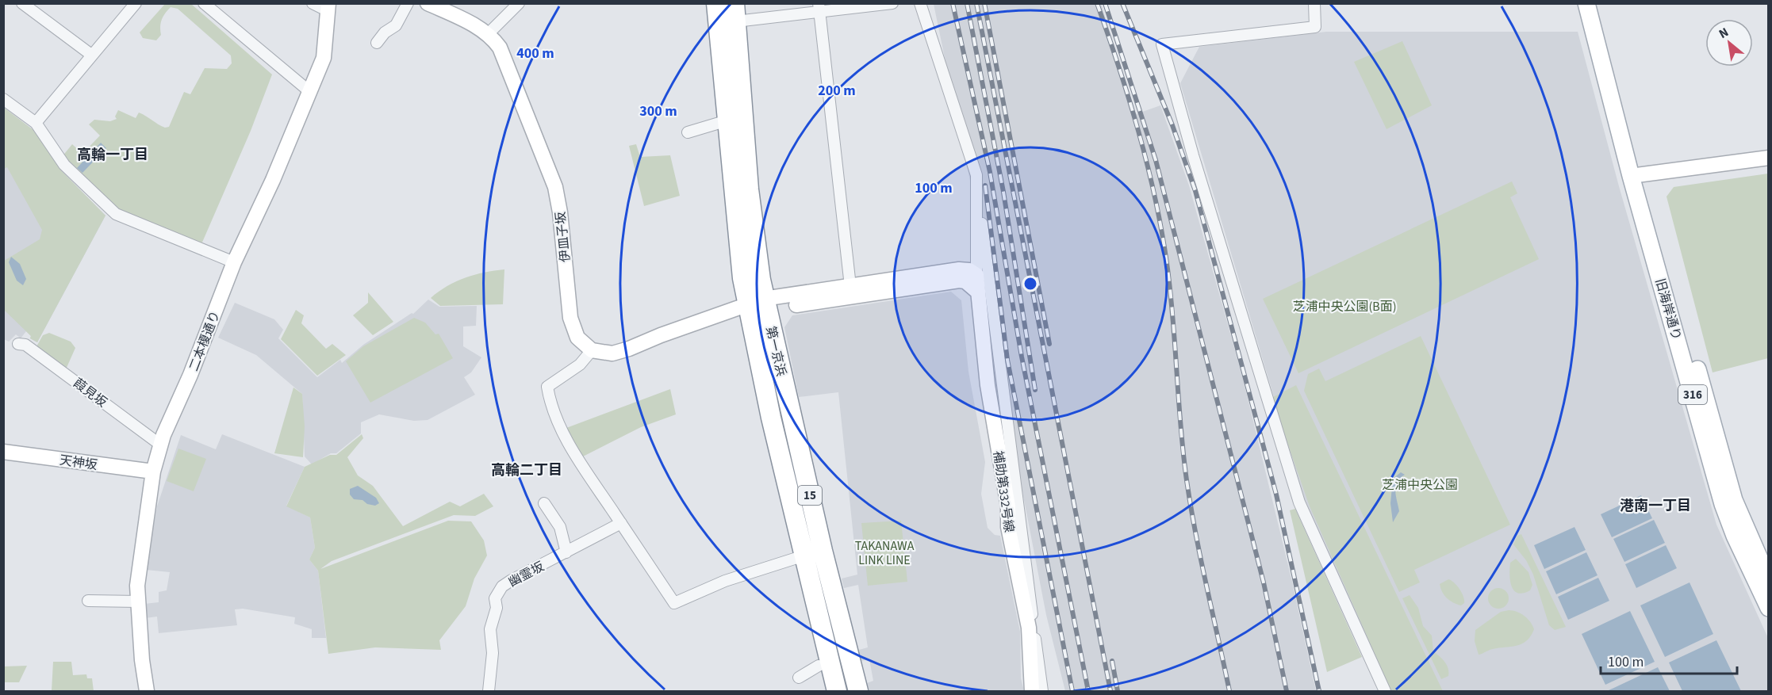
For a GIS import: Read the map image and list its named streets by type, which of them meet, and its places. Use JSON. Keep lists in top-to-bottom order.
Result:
{
  "streets": {
    "highway": ["第一京浜", "15"],
    "main road": ["旧海岸通り", "316"],
    "street": [
      "伊皿子坂",
      "二本榎通り",
      "葭見坂",
      "天神坂",
      "補助第332号線",
      "幽霊坂"
    ]
  },
  "crossings": [
    ["二本榎通り", "葭見坂"],
    ["二本榎通り", "天神坂"],
    ["第一京浜", "補助第332号線"]
  ],
  "districts": ["高輪一丁目", "高輪二丁目", "港南一丁目"],
  "parks": ["芝浦中央公園(B面)", "芝浦中央公園", "TAKANAWA LINK LINE"],
  "scale_bar": "100 m",
  "north": "top left",
  "rings": [
    "400 m",
    "200 m",
    "300 m",
    "100 m"
  ]
}
